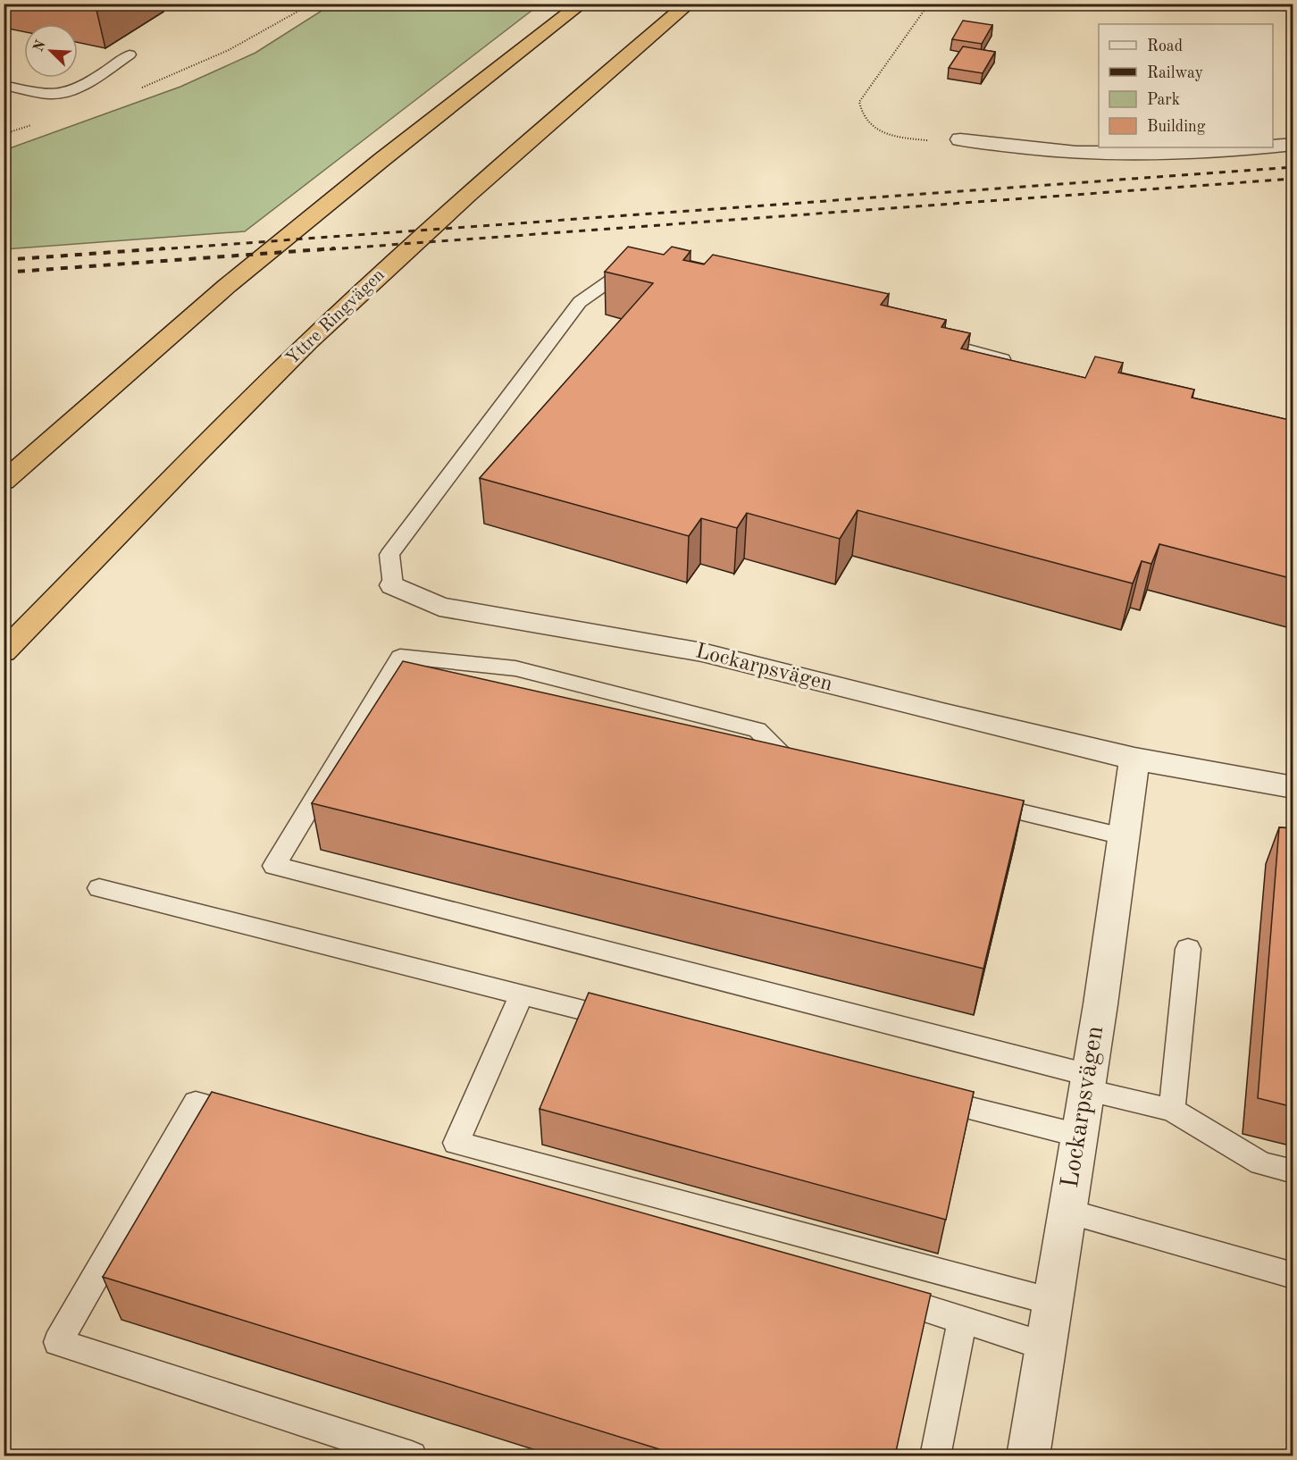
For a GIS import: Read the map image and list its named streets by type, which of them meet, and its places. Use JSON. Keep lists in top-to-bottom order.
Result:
{
  "streets": {
    "highway": ["Yttre Ringvägen"],
    "street": ["Lockarpsvägen"]
  },
  "legend": [
    "Road",
    "Railway",
    "Park",
    "Building"
  ],
  "north": "top left"
}
